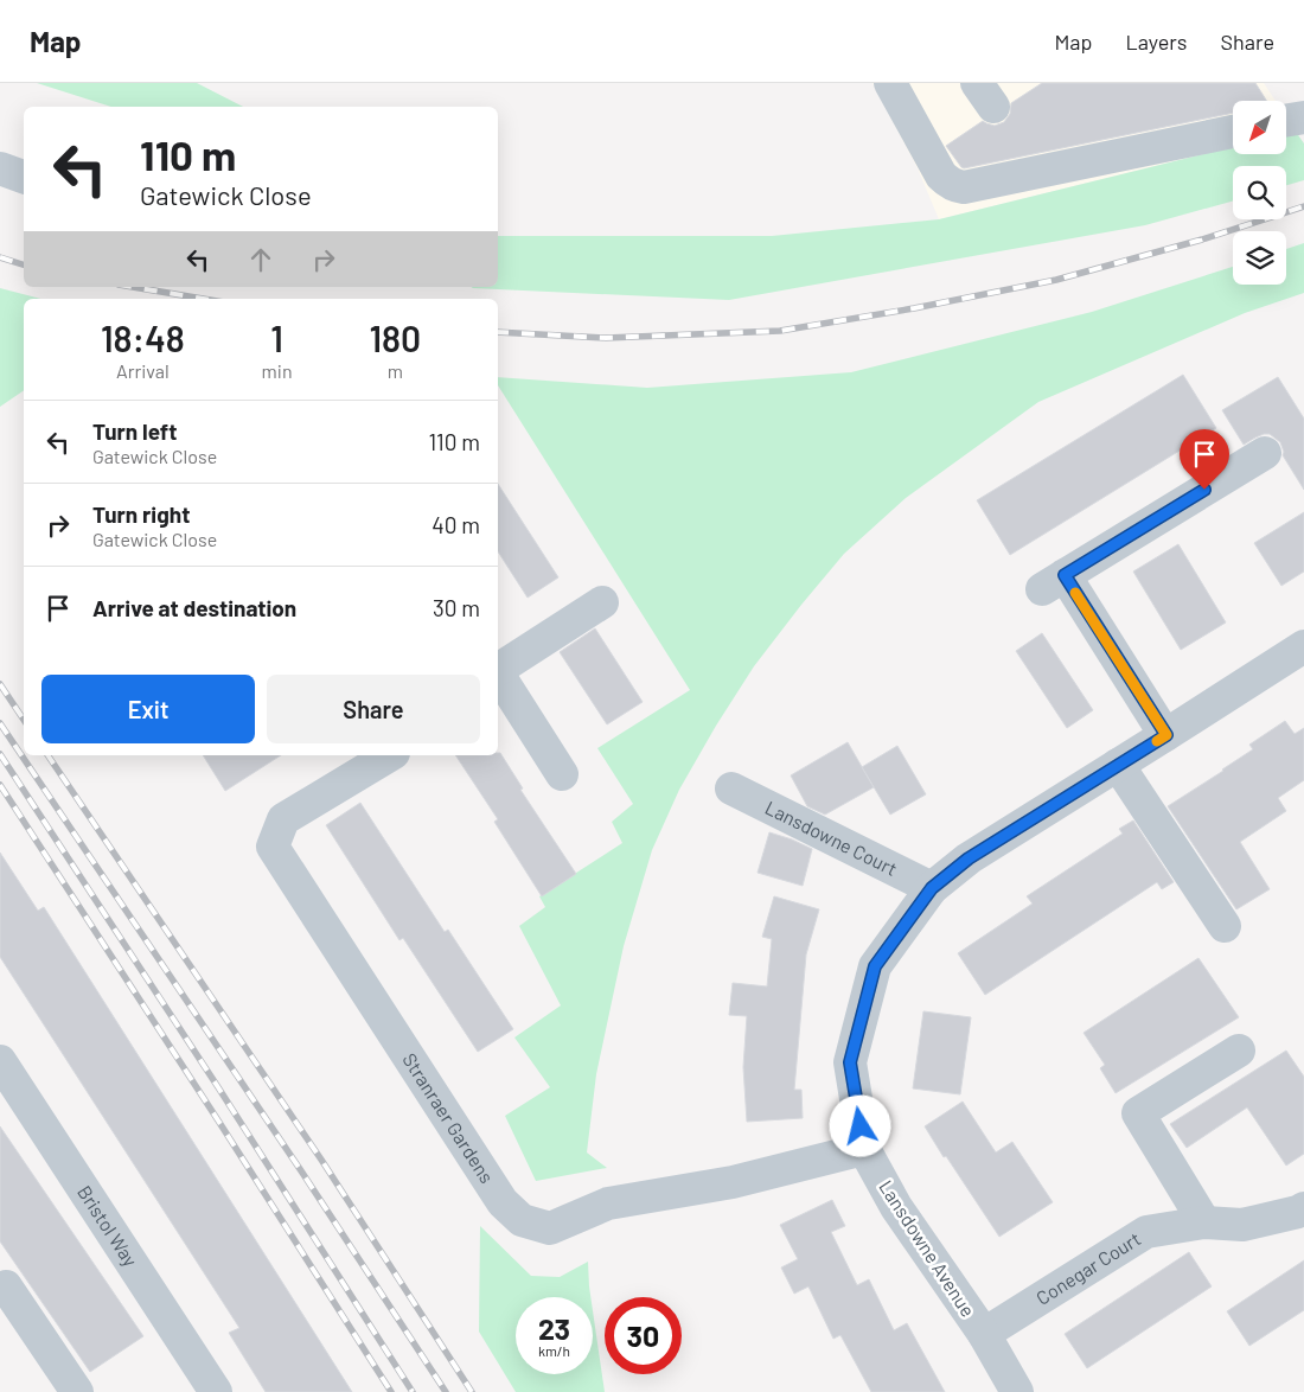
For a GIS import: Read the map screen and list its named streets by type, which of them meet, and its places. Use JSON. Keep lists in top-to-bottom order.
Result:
{
  "streets": {
    "street": [
      "Lansdowne Court",
      "Stranraer Gardens",
      "Bristol Way",
      "Lansdowne Avenue",
      "Conegar Court"
    ]
  },
  "crossings": [
    ["Lansdowne Court", "Lansdowne Avenue"],
    ["Stranraer Gardens", "Lansdowne Avenue"],
    ["Lansdowne Avenue", "Conegar Court"]
  ],
  "north": "bottom left",
  "page": {
    "header": "Map",
    "nav": ["Map", "Layers", "Share"],
    "turn": ["110 m", "Gatewick Close"],
    "eta": [
      "18:48",
      "Arrival",
      "1",
      "min",
      "180",
      "m"
    ],
    "list": [
      {
        "name": "Turn left",
        "note": "Gatewick Close",
        "value": "110 m"
      },
      {
        "name": "Turn right",
        "note": "Gatewick Close",
        "value": "40 m"
      },
      {
        "name": "Arrive at destination",
        "value": "30 m"
      }
    ],
    "buttons": ["Exit", "Share"],
    "speed": "23 km/h",
    "limit": "30"
  }
}
